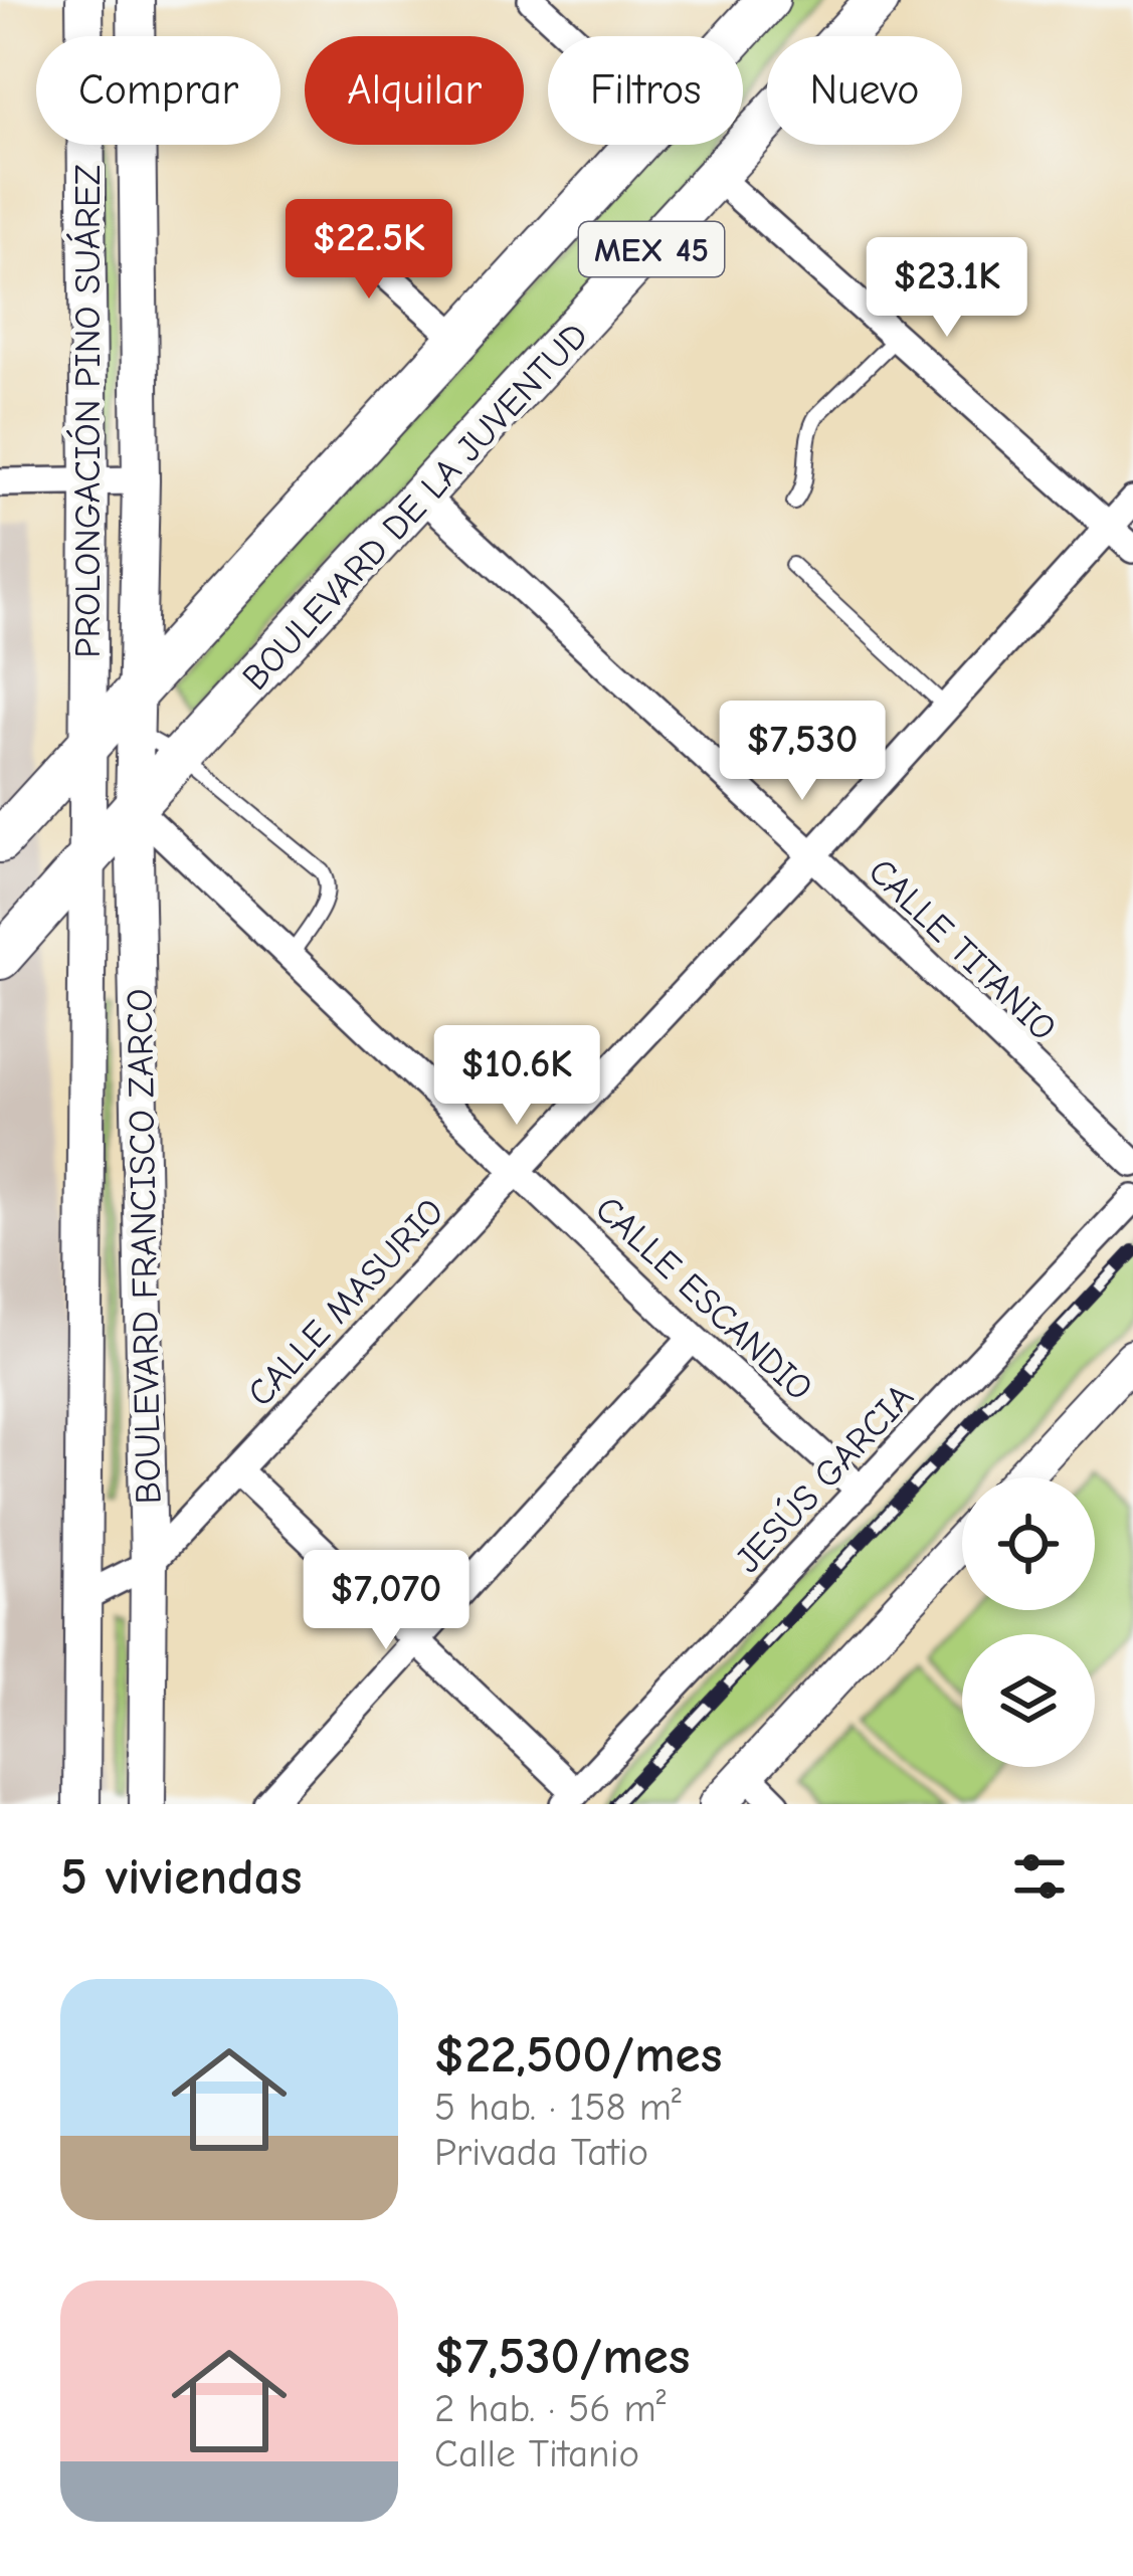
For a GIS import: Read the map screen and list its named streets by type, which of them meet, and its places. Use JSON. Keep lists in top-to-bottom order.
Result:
{
  "streets": {
    "main road": [
      "MEX 45",
      "PROLONGACIÓN PINO SUÁREZ",
      "BOULEVARD DE LA JUVENTUD",
      "BOULEVARD FRANCISCO ZARCO"
    ],
    "street": [
      "CALLE TITANIO",
      "CALLE ESCANDIO",
      "CALLE MASURIO",
      "JESÚS GARCIA"
    ]
  },
  "crossings": [
    ["MEX 45", "PROLONGACIÓN PINO SUÁREZ"],
    ["MEX 45", "BOULEVARD FRANCISCO ZARCO"],
    ["PROLONGACIÓN PINO SUÁREZ", "BOULEVARD FRANCISCO ZARCO"],
    ["BOULEVARD DE LA JUVENTUD", "CALLE TITANIO"],
    ["BOULEVARD DE LA JUVENTUD", "BOULEVARD FRANCISCO ZARCO"],
    ["BOULEVARD DE LA JUVENTUD", "CALLE ESCANDIO"],
    ["CALLE TITANIO", "CALLE MASURIO"],
    ["BOULEVARD FRANCISCO ZARCO", "CALLE ESCANDIO"],
    ["BOULEVARD FRANCISCO ZARCO", "CALLE MASURIO"],
    ["CALLE ESCANDIO", "CALLE MASURIO"],
    ["CALLE ESCANDIO", "JESÚS GARCIA"]
  ],
  "page": {
    "chip": [
      "Comprar",
      "Alquilar",
      "Filtros",
      "Nuevo"
    ],
    "price": [
      "$22.5K",
      "$23.1K",
      "$7,530",
      "$10.6K",
      "$7,070"
    ],
    "heading": "5 viviendas",
    "list": [
      {
        "name": "$22,500/mes",
        "note": "5 hab. · 158 m² · Privada Tatio"
      },
      {
        "name": "$7,530/mes",
        "note": "2 hab. · 56 m² · Calle Titanio"
      }
    ]
  }
}
